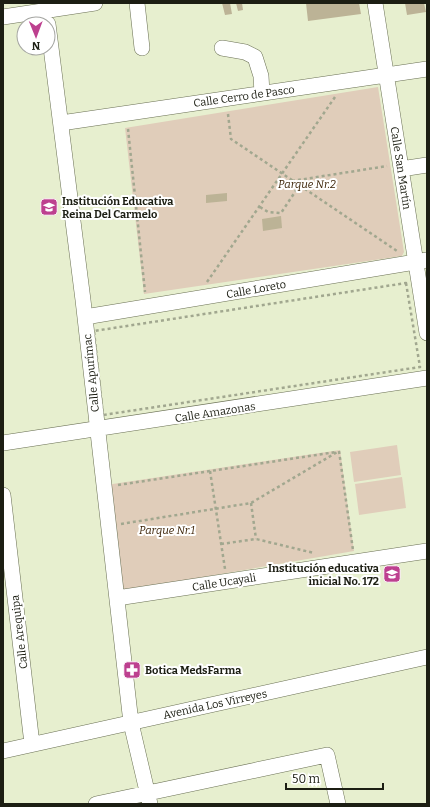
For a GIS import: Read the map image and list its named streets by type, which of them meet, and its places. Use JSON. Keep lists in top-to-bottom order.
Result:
{
  "streets": {
    "street": [
      "Calle Cerro de Pasco",
      "Calle San Martín",
      "Calle Loreto",
      "Calle Apurímac",
      "Calle Amazonas",
      "Calle Ucayali",
      "Calle Arequipa",
      "Avenida Los Virreyes"
    ]
  },
  "crossings": [
    ["Calle Cerro de Pasco", "Calle San Martín"],
    ["Calle Cerro de Pasco", "Calle Apurímac"],
    ["Calle San Martín", "Calle Loreto"],
    ["Calle Loreto", "Calle Apurímac"],
    ["Calle Apurímac", "Calle Amazonas"],
    ["Calle Apurímac", "Calle Ucayali"],
    ["Calle Apurímac", "Avenida Los Virreyes"],
    ["Calle Arequipa", "Avenida Los Virreyes"]
  ],
  "parks": ["Parque Nr.2", "Parque Nr.1"],
  "places": {
    "school or university": ["Institución Educativa Reina Del Carmelo", "Institución educativa inicial No. 172"],
    "pharmacy": ["Botica MedsFarma"]
  },
  "scale_bar": "50 m",
  "north": "bottom"
}
